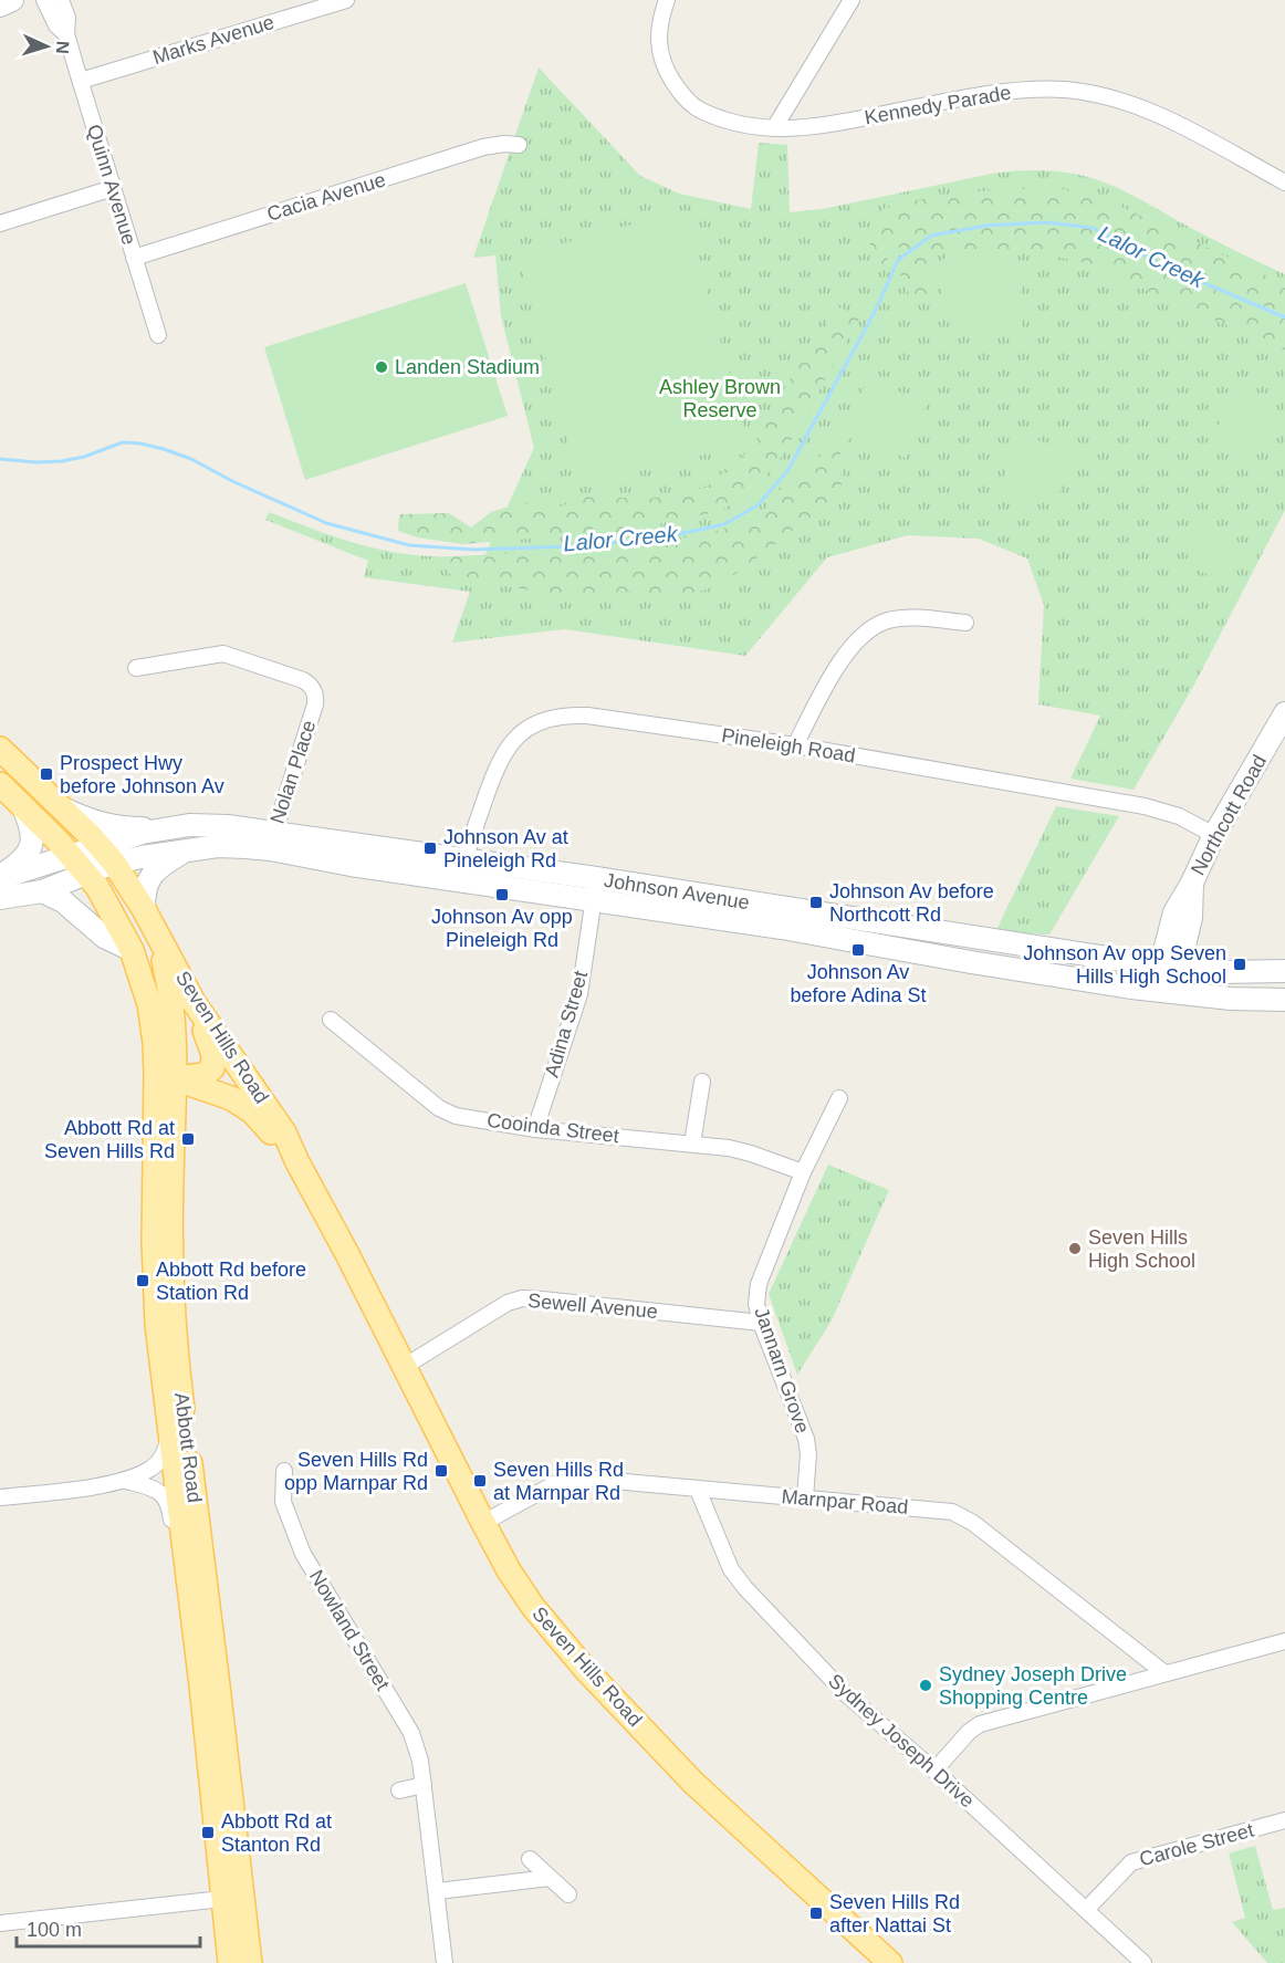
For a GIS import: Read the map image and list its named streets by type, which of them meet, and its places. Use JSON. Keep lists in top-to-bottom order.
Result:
{
  "streets": {
    "main road": [
      "Northcott Road",
      "Johnson Avenue",
      "Seven Hills Road",
      "Abbott Road"
    ],
    "street": [
      "Marks Avenue",
      "Kennedy Parade",
      "Quinn Avenue",
      "Cacia Avenue",
      "Pineleigh Road",
      "Nolan Place",
      "Adina Street",
      "Cooinda Street",
      "Sewell Avenue",
      "Jannarn Grove",
      "Marnpar Road",
      "Nowland Street",
      "Sydney Joseph Drive",
      "Carole Street"
    ]
  },
  "crossings": [
    ["Marks Avenue", "Quinn Avenue"],
    ["Quinn Avenue", "Cacia Avenue"],
    ["Pineleigh Road", "Northcott Road"],
    ["Pineleigh Road", "Johnson Avenue"],
    ["Nolan Place", "Johnson Avenue"],
    ["Northcott Road", "Johnson Avenue"],
    ["Johnson Avenue", "Adina Street"],
    ["Johnson Avenue", "Seven Hills Road"],
    ["Adina Street", "Cooinda Street"],
    ["Seven Hills Road", "Sewell Avenue"],
    ["Seven Hills Road", "Abbott Road"],
    ["Seven Hills Road", "Marnpar Road"],
    ["Cooinda Street", "Jannarn Grove"],
    ["Sewell Avenue", "Jannarn Grove"],
    ["Jannarn Grove", "Marnpar Road"],
    ["Marnpar Road", "Sydney Joseph Drive"],
    ["Sydney Joseph Drive", "Carole Street"]
  ],
  "water": ["Lalor Creek"],
  "parks": ["Ashley Brown Reserve"],
  "places": {
    "other": ["Landen Stadium", "Seven Hills High School", "Sydney Joseph Drive Shopping Centre"],
    "transit": [
      "Prospect Hwy before Johnson Av",
      "Johnson Av at Pineleigh Rd",
      "Johnson Av opp Pineleigh Rd",
      "Johnson Av before Northcott Rd",
      "Johnson Av before Adina St",
      "Johnson Av opp Seven Hills High School",
      "Abbott Rd at Seven Hills Rd",
      "Abbott Rd before Station Rd",
      "Seven Hills Rd opp Marnpar Rd",
      "Seven Hills Rd at Marnpar Rd",
      "Abbott Rd at Stanton Rd",
      "Seven Hills Rd after Nattai St"
    ]
  },
  "scale_bar": "100 m",
  "north": "right"
}
